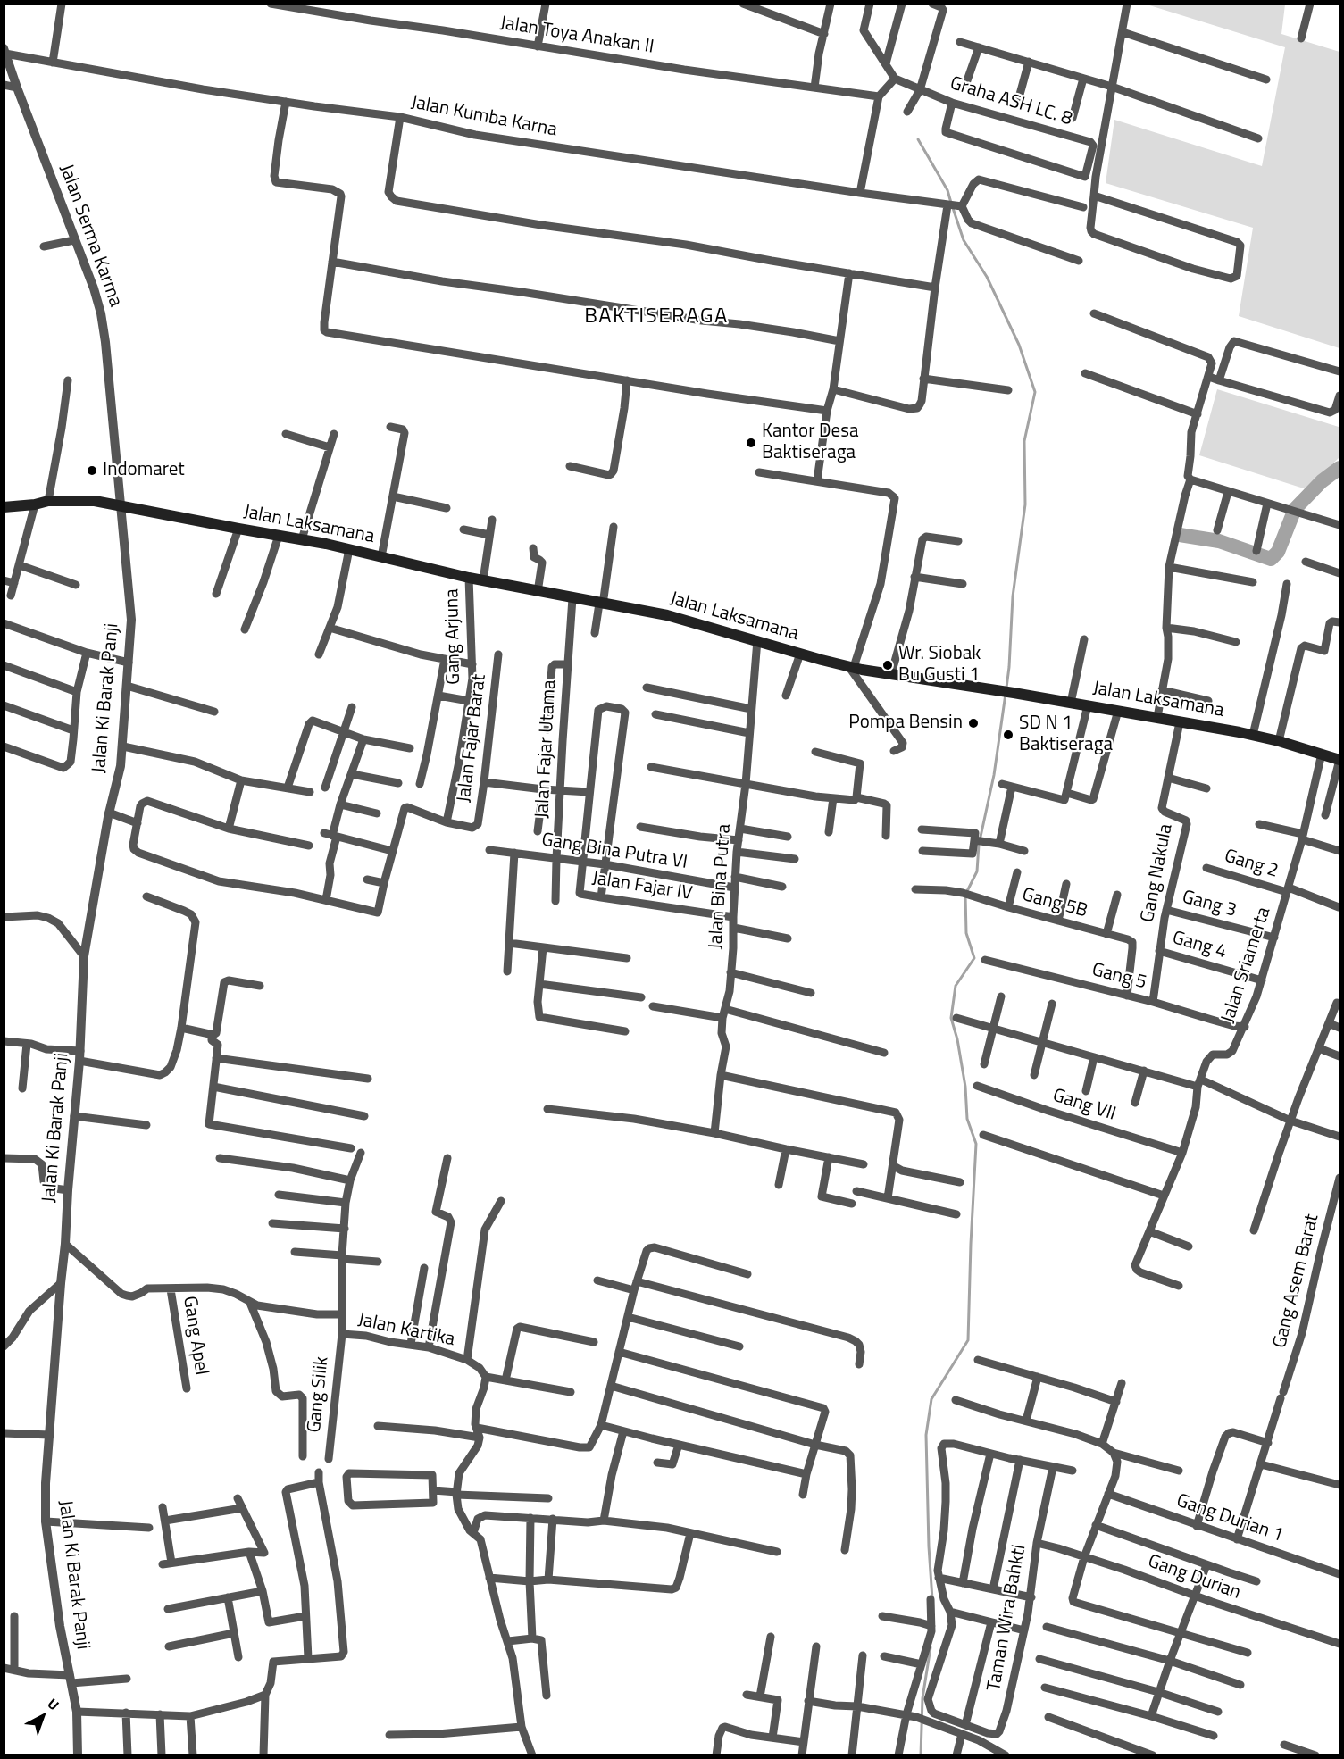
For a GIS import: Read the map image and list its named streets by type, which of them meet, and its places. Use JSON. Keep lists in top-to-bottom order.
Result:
{
  "streets": {
    "main road": ["Jalan Laksamana"],
    "street": [
      "Jalan Toya Anakan II",
      "Graha ASH LC. 8",
      "Jalan Kumba Karna",
      "Jalan Serma Karma",
      "Gang Arjuna",
      "Jalan Ki Barak Panji",
      "Jalan Fajar Barat",
      "Jalan Fajar Utama",
      "Gang Bina Putra VI",
      "Gang 2",
      "Gang Nakula",
      "Jalan Fajar IV",
      "Jalan Bina Putra",
      "Gang 5B",
      "Gang 3",
      "Gang 4",
      "Jalan Sriamerta",
      "Gang 5",
      "Gang VII",
      "Gang Asem Barat",
      "Jalan Kartika",
      "Gang Apel",
      "Gang Silik",
      "Gang Durian 1",
      "Gang Durian",
      "Taman Wira Bahkti"
    ]
  },
  "crossings": [
    ["Jalan Kumba Karna", "Jalan Serma Karma"],
    ["Jalan Serma Karma", "Jalan Laksamana"],
    ["Jalan Serma Karma", "Jalan Ki Barak Panji"],
    ["Jalan Laksamana", "Gang Arjuna"],
    ["Jalan Laksamana", "Jalan Ki Barak Panji"],
    ["Jalan Laksamana", "Jalan Fajar Utama"],
    ["Jalan Laksamana", "Gang Nakula"],
    ["Jalan Laksamana", "Jalan Bina Putra"],
    ["Jalan Laksamana", "Jalan Sriamerta"],
    ["Jalan Ki Barak Panji", "Jalan Kartika"],
    ["Jalan Fajar Utama", "Gang Bina Putra VI"],
    ["Gang Bina Putra VI", "Jalan Fajar IV"],
    ["Gang Bina Putra VI", "Jalan Bina Putra"],
    ["Gang 2", "Jalan Sriamerta"],
    ["Gang Nakula", "Gang 3"],
    ["Gang Nakula", "Gang 4"],
    ["Gang Nakula", "Gang 5"],
    ["Jalan Fajar IV", "Jalan Bina Putra"],
    ["Gang 5B", "Gang 5"],
    ["Gang 3", "Jalan Sriamerta"],
    ["Gang 4", "Jalan Sriamerta"],
    ["Jalan Sriamerta", "Gang 5"],
    ["Jalan Sriamerta", "Gang VII"],
    ["Gang Asem Barat", "Gang Durian 1"],
    ["Jalan Kartika", "Gang Apel"],
    ["Jalan Kartika", "Gang Silik"],
    ["Gang Durian", "Taman Wira Bahkti"]
  ],
  "districts": ["BAKTISERAGA"],
  "places": [
    "Kantor Desa Baktiseraga",
    "Indomaret",
    "Wr. Siobak Bu Gusti 1",
    "Pompa Bensin",
    "SD N 1 Baktiseraga"
  ],
  "north": "top right"
}
